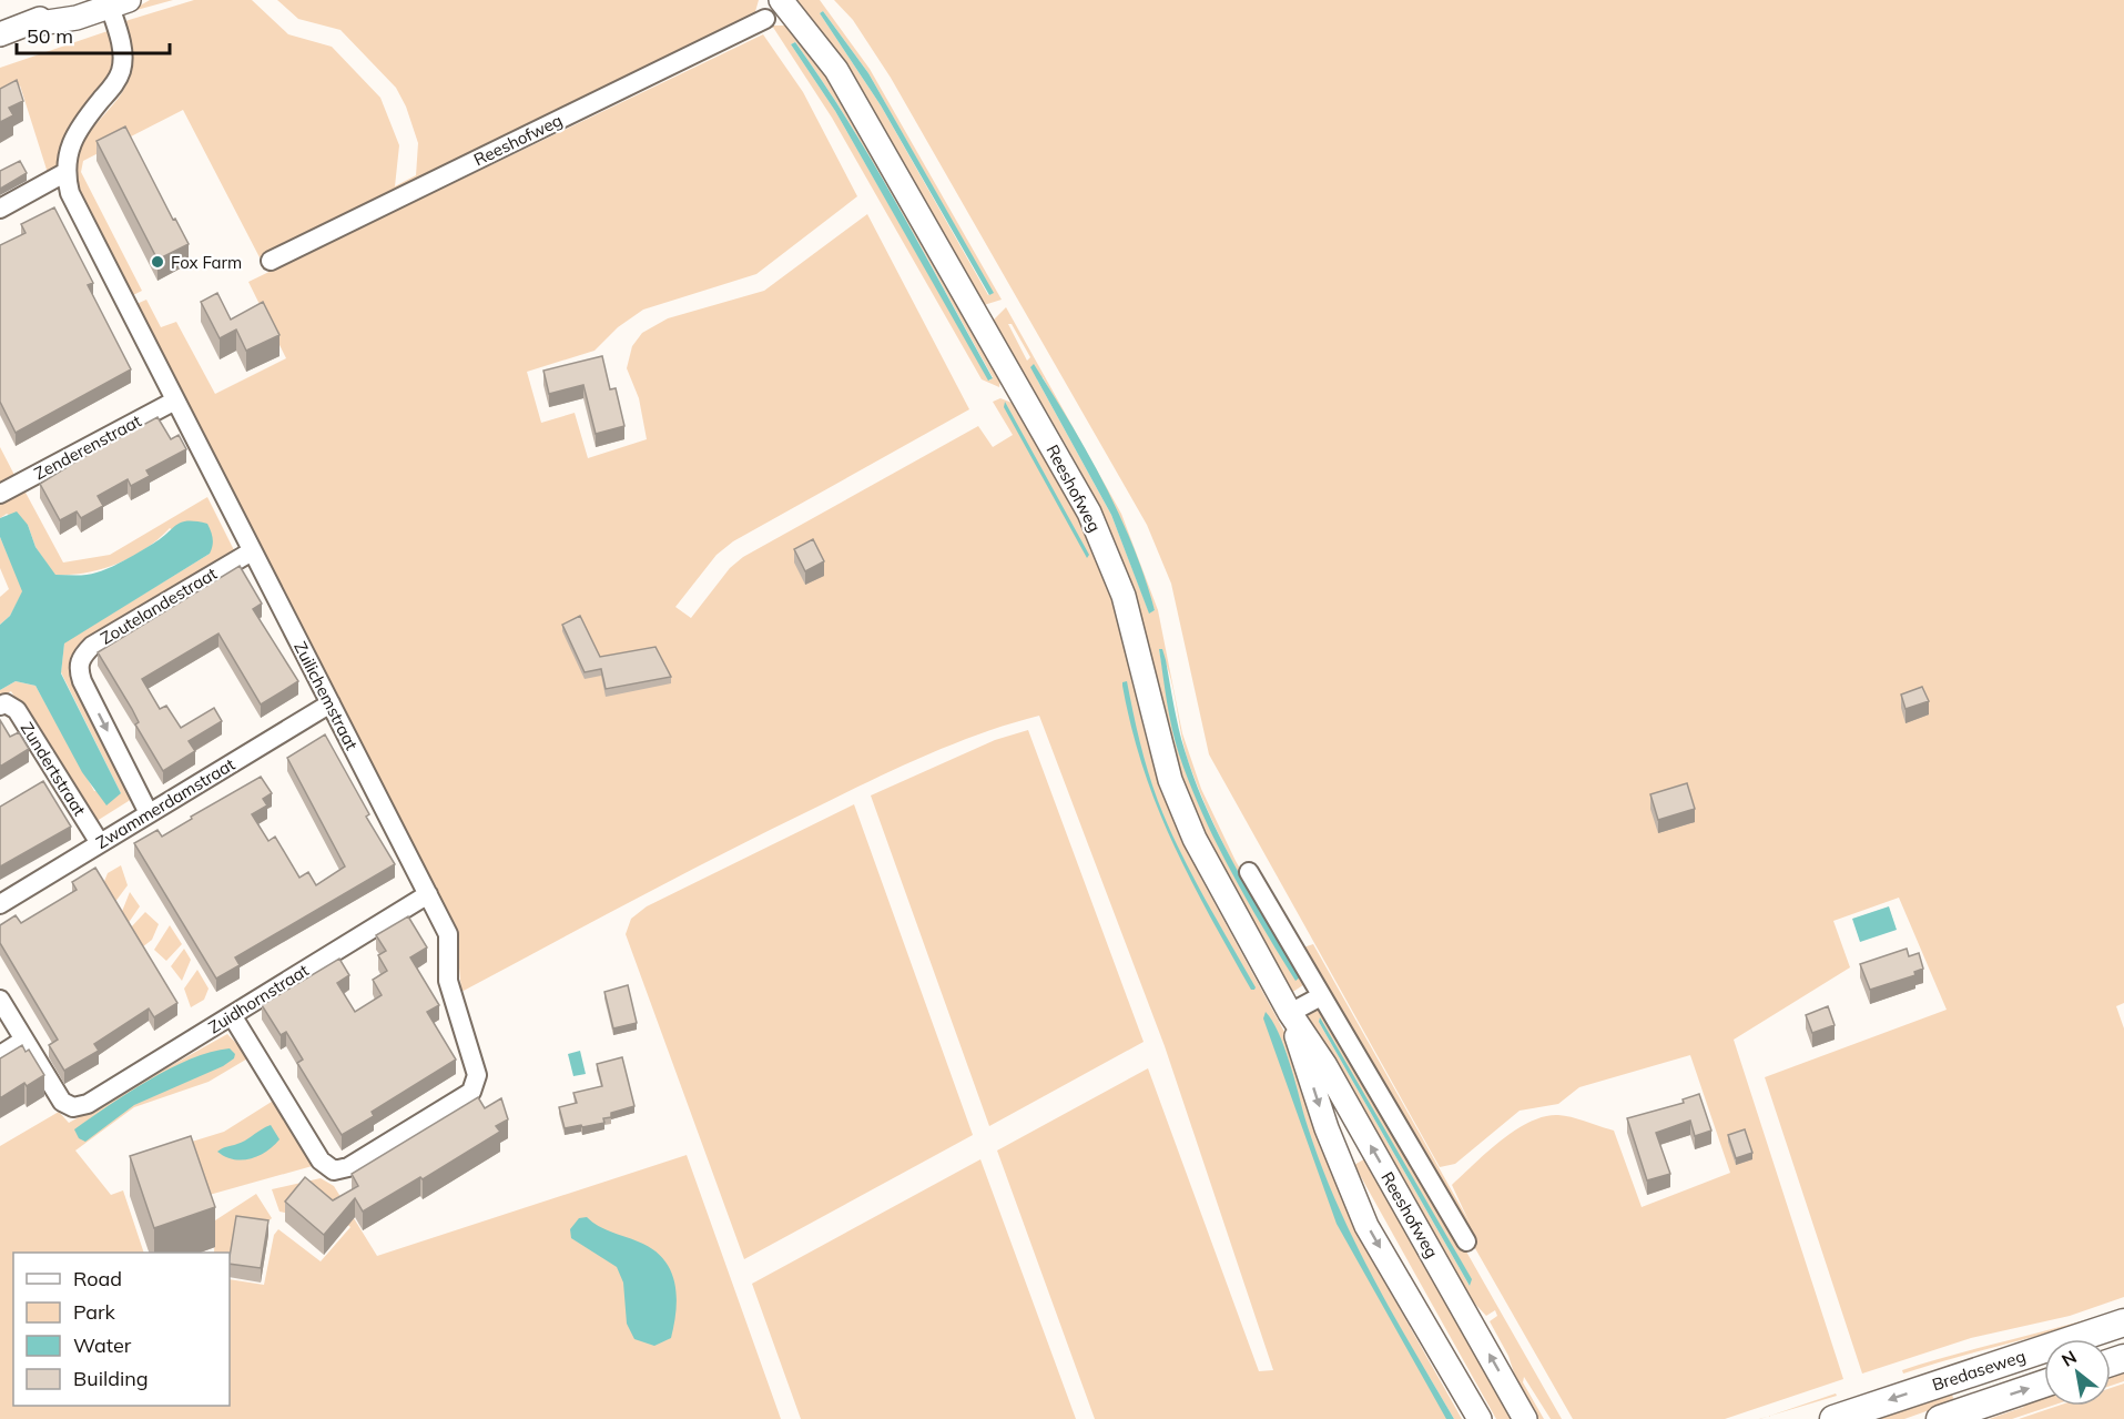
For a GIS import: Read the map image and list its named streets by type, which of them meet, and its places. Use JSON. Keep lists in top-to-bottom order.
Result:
{
  "streets": {
    "main road": ["Bredaseweg"],
    "street": [
      "Reeshofweg",
      "Zenderenstraat",
      "Zoutelandestraat",
      "Zuilichemstraat",
      "Zundertstraat",
      "Zwammerdamstraat",
      "Zuidhornstraat"
    ]
  },
  "crossings": [
    ["Zenderenstraat", "Zuilichemstraat"],
    ["Zoutelandestraat", "Zuilichemstraat"],
    ["Zoutelandestraat", "Zwammerdamstraat"],
    ["Zuilichemstraat", "Zwammerdamstraat"],
    ["Zuilichemstraat", "Zuidhornstraat"],
    ["Zundertstraat", "Zwammerdamstraat"]
  ],
  "places": ["Fox Farm"],
  "legend": [
    "Road",
    "Park",
    "Water",
    "Building"
  ],
  "scale_bar": "50 m",
  "north": "top left"
}
